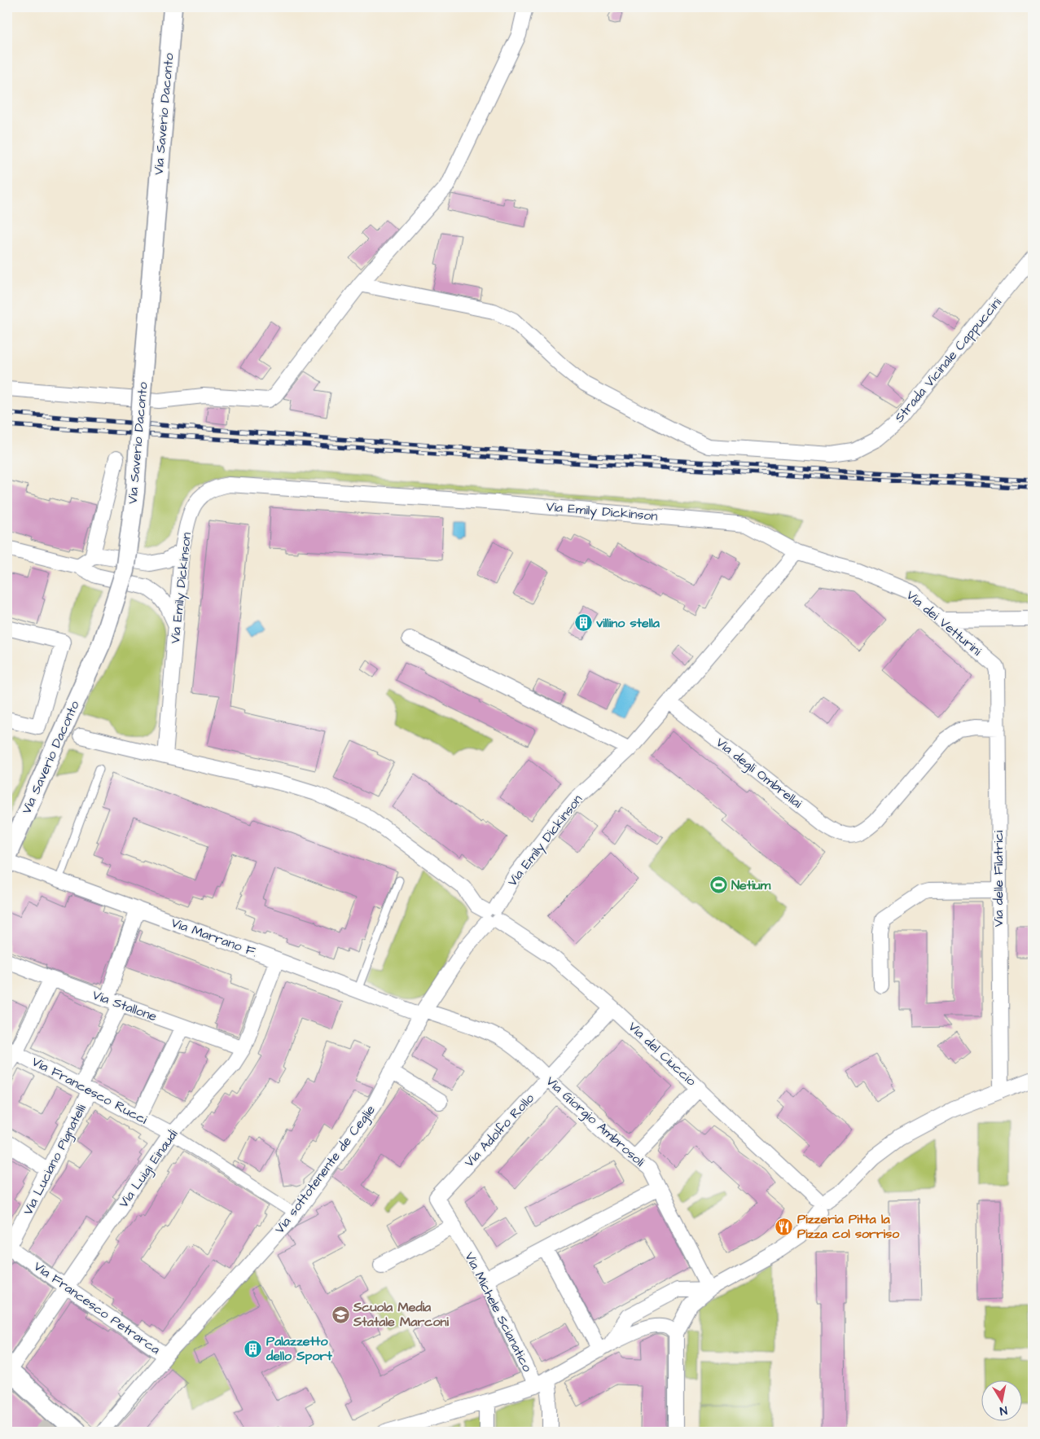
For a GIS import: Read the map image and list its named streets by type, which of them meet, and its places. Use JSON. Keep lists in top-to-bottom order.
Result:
{
  "streets": {
    "street": [
      "Via Saverio Daconto",
      "Strada Vicinale Cappuccini",
      "Via Emily Dickinson",
      "Via dei Vetturini",
      "Via degli Ombrellai",
      "Via delle Filatrici",
      "Via Marrano F.",
      "Via Stallone",
      "Via del Ciuccio",
      "Via Francesco Rucci",
      "Via Giorgio Ambrosoli",
      "Via Adolfo Rollo",
      "Via Luciano Pignatelli",
      "Via Luigi Einaudi",
      "Via sottotenente de Ceglie",
      "Via Francesco Petrarca",
      "Via Michele Scianatico"
    ]
  },
  "crossings": [
    ["Via Emily Dickinson", "Via dei Vetturini"],
    ["Via Emily Dickinson", "Via degli Ombrellai"],
    ["Via Emily Dickinson", "Via del Ciuccio"],
    ["Via Emily Dickinson", "Via sottotenente de Ceglie"],
    ["Via dei Vetturini", "Via delle Filatrici"],
    ["Via degli Ombrellai", "Via delle Filatrici"],
    ["Via Marrano F.", "Via Giorgio Ambrosoli"],
    ["Via Marrano F.", "Via Luigi Einaudi"],
    ["Via Marrano F.", "Via sottotenente de Ceglie"],
    ["Via Stallone", "Via Luciano Pignatelli"],
    ["Via Stallone", "Via Luigi Einaudi"],
    ["Via del Ciuccio", "Via Adolfo Rollo"],
    ["Via del Ciuccio", "Via sottotenente de Ceglie"],
    ["Via Francesco Rucci", "Via Luciano Pignatelli"],
    ["Via Francesco Rucci", "Via Luigi Einaudi"],
    ["Via Giorgio Ambrosoli", "Via Adolfo Rollo"],
    ["Via Giorgio Ambrosoli", "Via sottotenente de Ceglie"],
    ["Via Adolfo Rollo", "Via Michele Scianatico"],
    ["Via Luciano Pignatelli", "Via Francesco Petrarca"],
    ["Via Luigi Einaudi", "Via Francesco Petrarca"],
    ["Via sottotenente de Ceglie", "Via Francesco Petrarca"]
  ],
  "places": {
    "building": ["villino stella", "Palazzetto dello Sport"],
    "sports": ["Netium"],
    "restaurant": ["Pizzeria Pitta la Pizza col sorriso"],
    "school or university": ["Scuola Media Statale Marconi"]
  },
  "north": "bottom"
}
